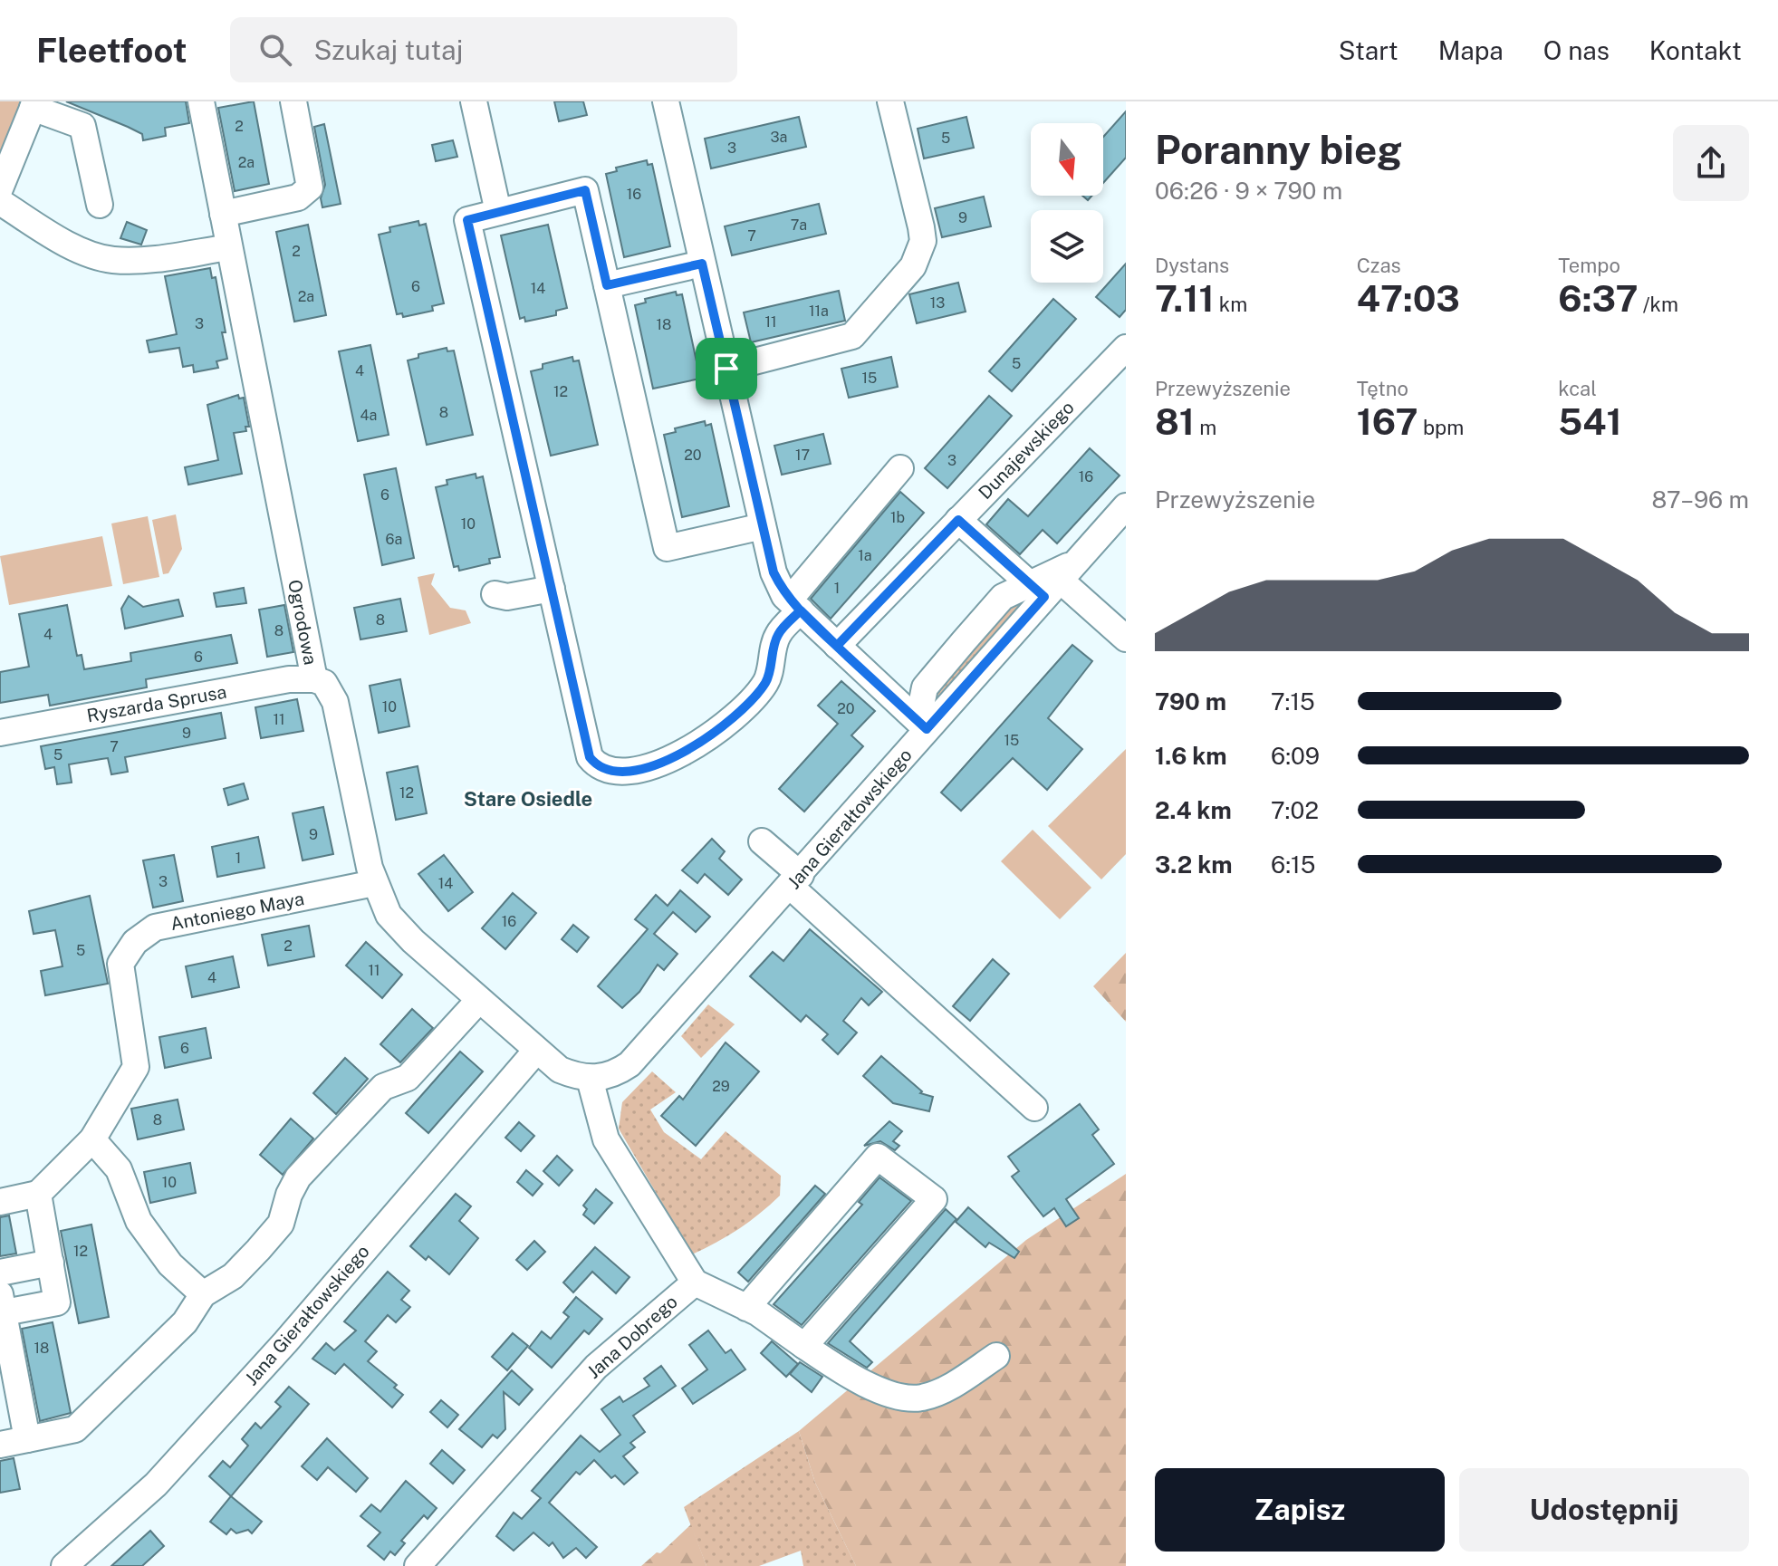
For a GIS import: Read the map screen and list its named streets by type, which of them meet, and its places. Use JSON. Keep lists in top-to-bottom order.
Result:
{
  "streets": {
    "street": [
      "Dunajewskiego",
      "Ogrodowa",
      "Ryszarda Sprusa",
      "Jana Gierałtowskiego",
      "Antoniego Maya",
      "Jana Dobrego"
    ]
  },
  "crossings": [
    ["Ogrodowa", "Ryszarda Sprusa"],
    ["Ogrodowa", "Jana Gierałtowskiego"],
    ["Ogrodowa", "Antoniego Maya"],
    ["Ogrodowa", "Jana Dobrego"],
    ["Jana Gierałtowskiego", "Jana Dobrego"]
  ],
  "districts": ["Stare Osiedle"],
  "house_numbers": [
    "2",
    "3a",
    "5",
    "3",
    "2a",
    "16",
    "9",
    "7a",
    "7",
    "2",
    "6",
    "14",
    "2a",
    "13",
    "11a",
    "11",
    "3",
    "18",
    "5",
    "4",
    "15",
    "12",
    "8",
    "4a",
    "20",
    "17",
    "3",
    "16",
    "6",
    "1b",
    "10",
    "6a",
    "1a",
    "1",
    "8",
    "8",
    "4",
    "6",
    "10",
    "20",
    "11",
    "9",
    "15",
    "7",
    "5",
    "12",
    "9",
    "1",
    "3",
    "14",
    "16",
    "2",
    "5",
    "11",
    "4",
    "6",
    "29",
    "8",
    "10",
    "12",
    "18"
  ],
  "north": "bottom",
  "page": {
    "header": "Fleetfoot",
    "search": "Szukaj tutaj",
    "nav": [
      "Start",
      "Mapa",
      "O nas",
      "Kontakt"
    ],
    "heading": ["Poranny bieg", "06:26 · 9 × 790 m"],
    "stats": [
      ["Dystans", "7.11 km"],
      ["Czas", "47:03"],
      ["Tempo", "6:37 /km"],
      ["Przewyższenie", "81 m"],
      ["Tętno", "167 bpm"],
      ["kcal", "541"]
    ],
    "chart": ["Przewyższenie", "87–96 m"],
    "list": [
      {
        "name": "790 m",
        "note": "7:15"
      },
      {
        "name": "1.6 km",
        "note": "6:09"
      },
      {
        "name": "2.4 km",
        "note": "7:02"
      },
      {
        "name": "3.2 km",
        "note": "6:15"
      }
    ],
    "buttons": ["Zapisz", "Udostępnij"]
  }
}
